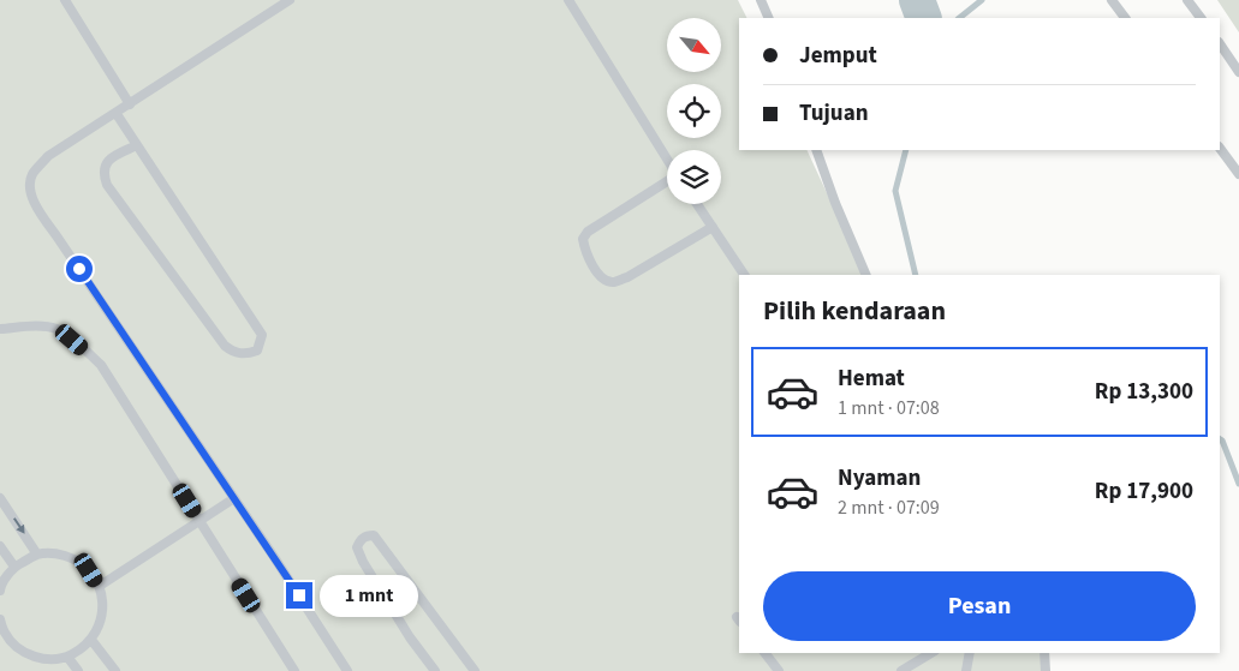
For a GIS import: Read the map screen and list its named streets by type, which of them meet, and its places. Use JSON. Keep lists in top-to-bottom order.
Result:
{
  "north": "bottom right",
  "page": {
    "banner": ["Jemput", "Tujuan"],
    "heading": "Pilih kendaraan",
    "list": [
      {
        "name": "Hemat",
        "note": "1 mnt · 07:08",
        "value": "Rp 13,300"
      },
      {
        "name": "Nyaman",
        "note": "2 mnt · 07:09",
        "value": "Rp 17,900"
      }
    ],
    "buttons": "Pesan",
    "bubble": "1 mnt"
  }
}
